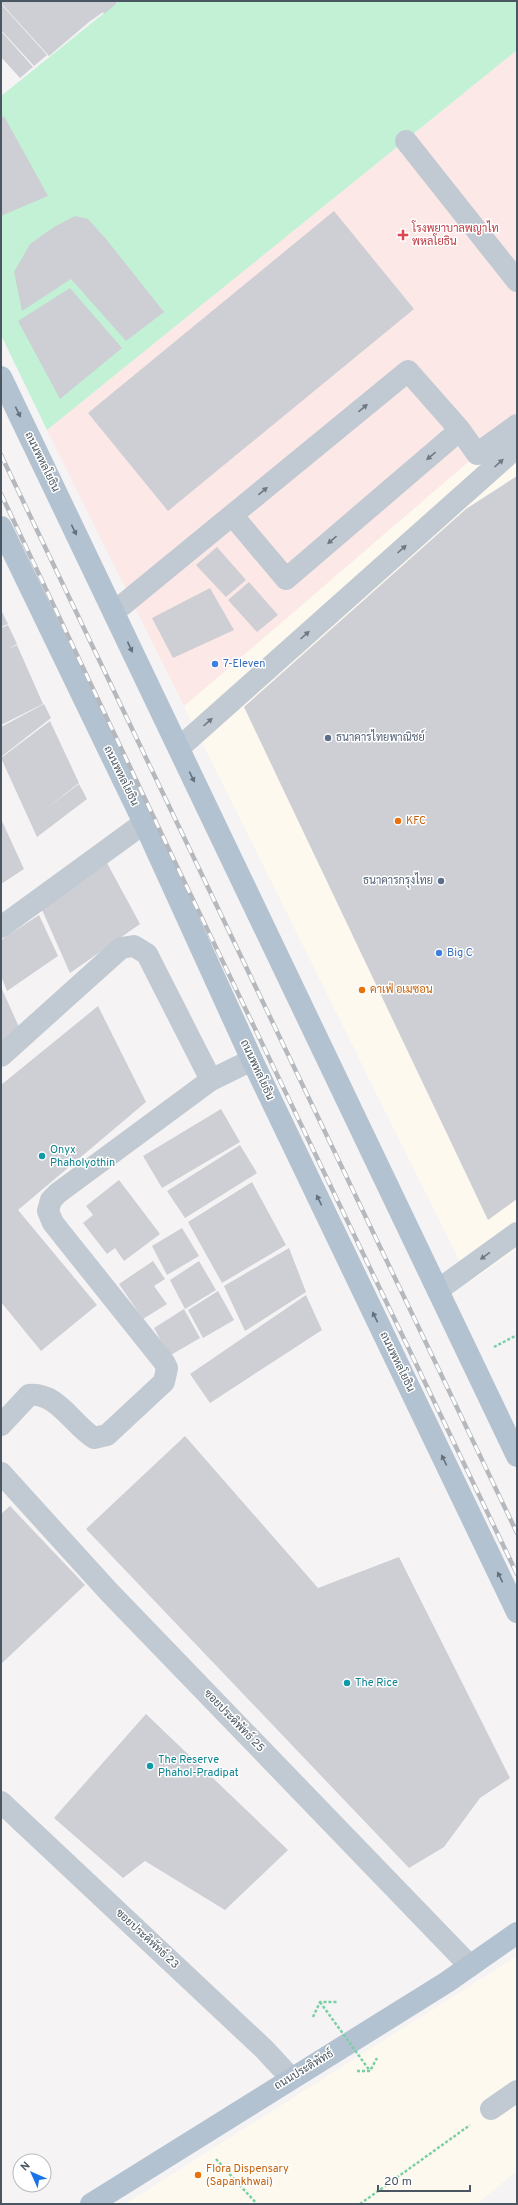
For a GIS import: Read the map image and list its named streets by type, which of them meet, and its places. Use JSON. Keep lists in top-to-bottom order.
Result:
{
  "streets": {
    "main road": ["ถนนพหลโยธิน", "ถนนประดิพัทธ์"],
    "street": ["ซอยประดิพัทธ์ 25", "ซอยประดิพัทธ์ 23"]
  },
  "crossings": [
    ["ซอยประดิพัทธ์ 25", "ถนนประดิพัทธ์"],
    ["ซอยประดิพัทธ์ 23", "ถนนประดิพัทธ์"]
  ],
  "places": {
    "health": ["โรงพยาบาลพญาไท พหลโยธิน"],
    "other": [
      "7-Eleven",
      "ธนาคารไทยพาณิชย์",
      "KFC",
      "ธนาคารกรุงไทย",
      "Big C",
      "คาเฟ่ อเมซอน",
      "Onyx Phaholyothin",
      "The Rice",
      "The Reserve Phahol-Pradipat",
      "Flora Dispensary (Sapankhwai)"
    ]
  },
  "scale_bar": "20 m",
  "north": "top left"
}
